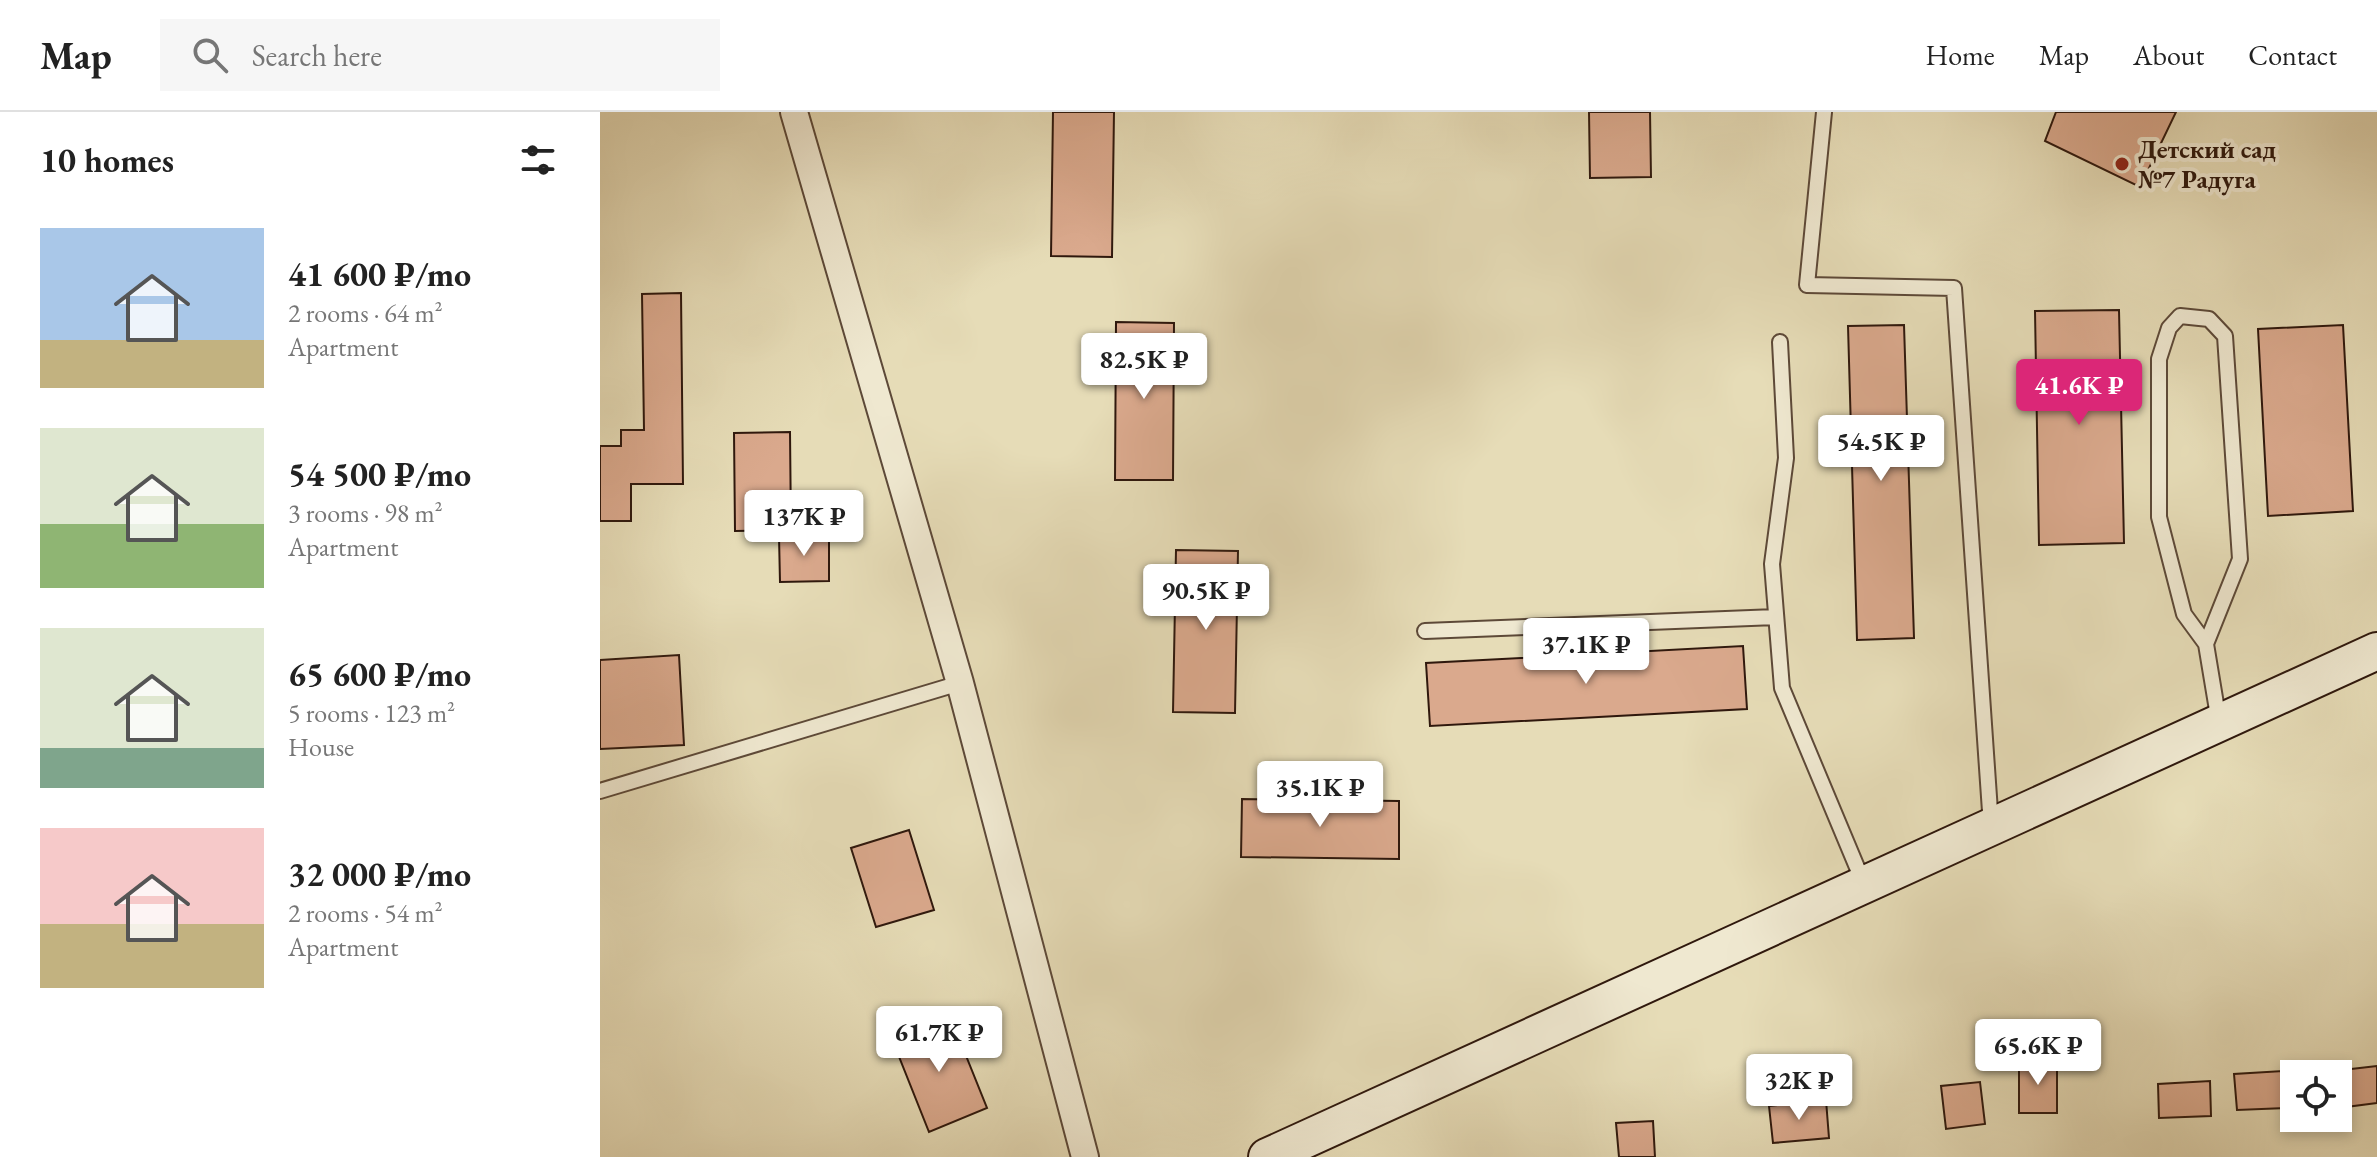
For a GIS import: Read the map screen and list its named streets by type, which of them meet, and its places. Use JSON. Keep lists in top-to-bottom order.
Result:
{
  "places": ["Детский сад №7 Радуга"],
  "page": {
    "header": "Map",
    "search": "Search here",
    "nav": [
      "Home",
      "Map",
      "About",
      "Contact"
    ],
    "heading": "10 homes",
    "list": [
      {
        "name": "41 600 ₽/mo",
        "note": "2 rooms · 64 m² · Apartment"
      },
      {
        "name": "54 500 ₽/mo",
        "note": "3 rooms · 98 m² · Apartment"
      },
      {
        "name": "65 600 ₽/mo",
        "note": "5 rooms · 123 m² · House"
      },
      {
        "name": "32 000 ₽/mo",
        "note": "2 rooms · 54 m² · Apartment"
      }
    ],
    "price": [
      "82.5K ₽",
      "41.6K ₽",
      "54.5K ₽",
      "137K ₽",
      "90.5K ₽",
      "37.1K ₽",
      "35.1K ₽",
      "61.7K ₽",
      "65.6K ₽",
      "32K ₽"
    ]
  }
}
